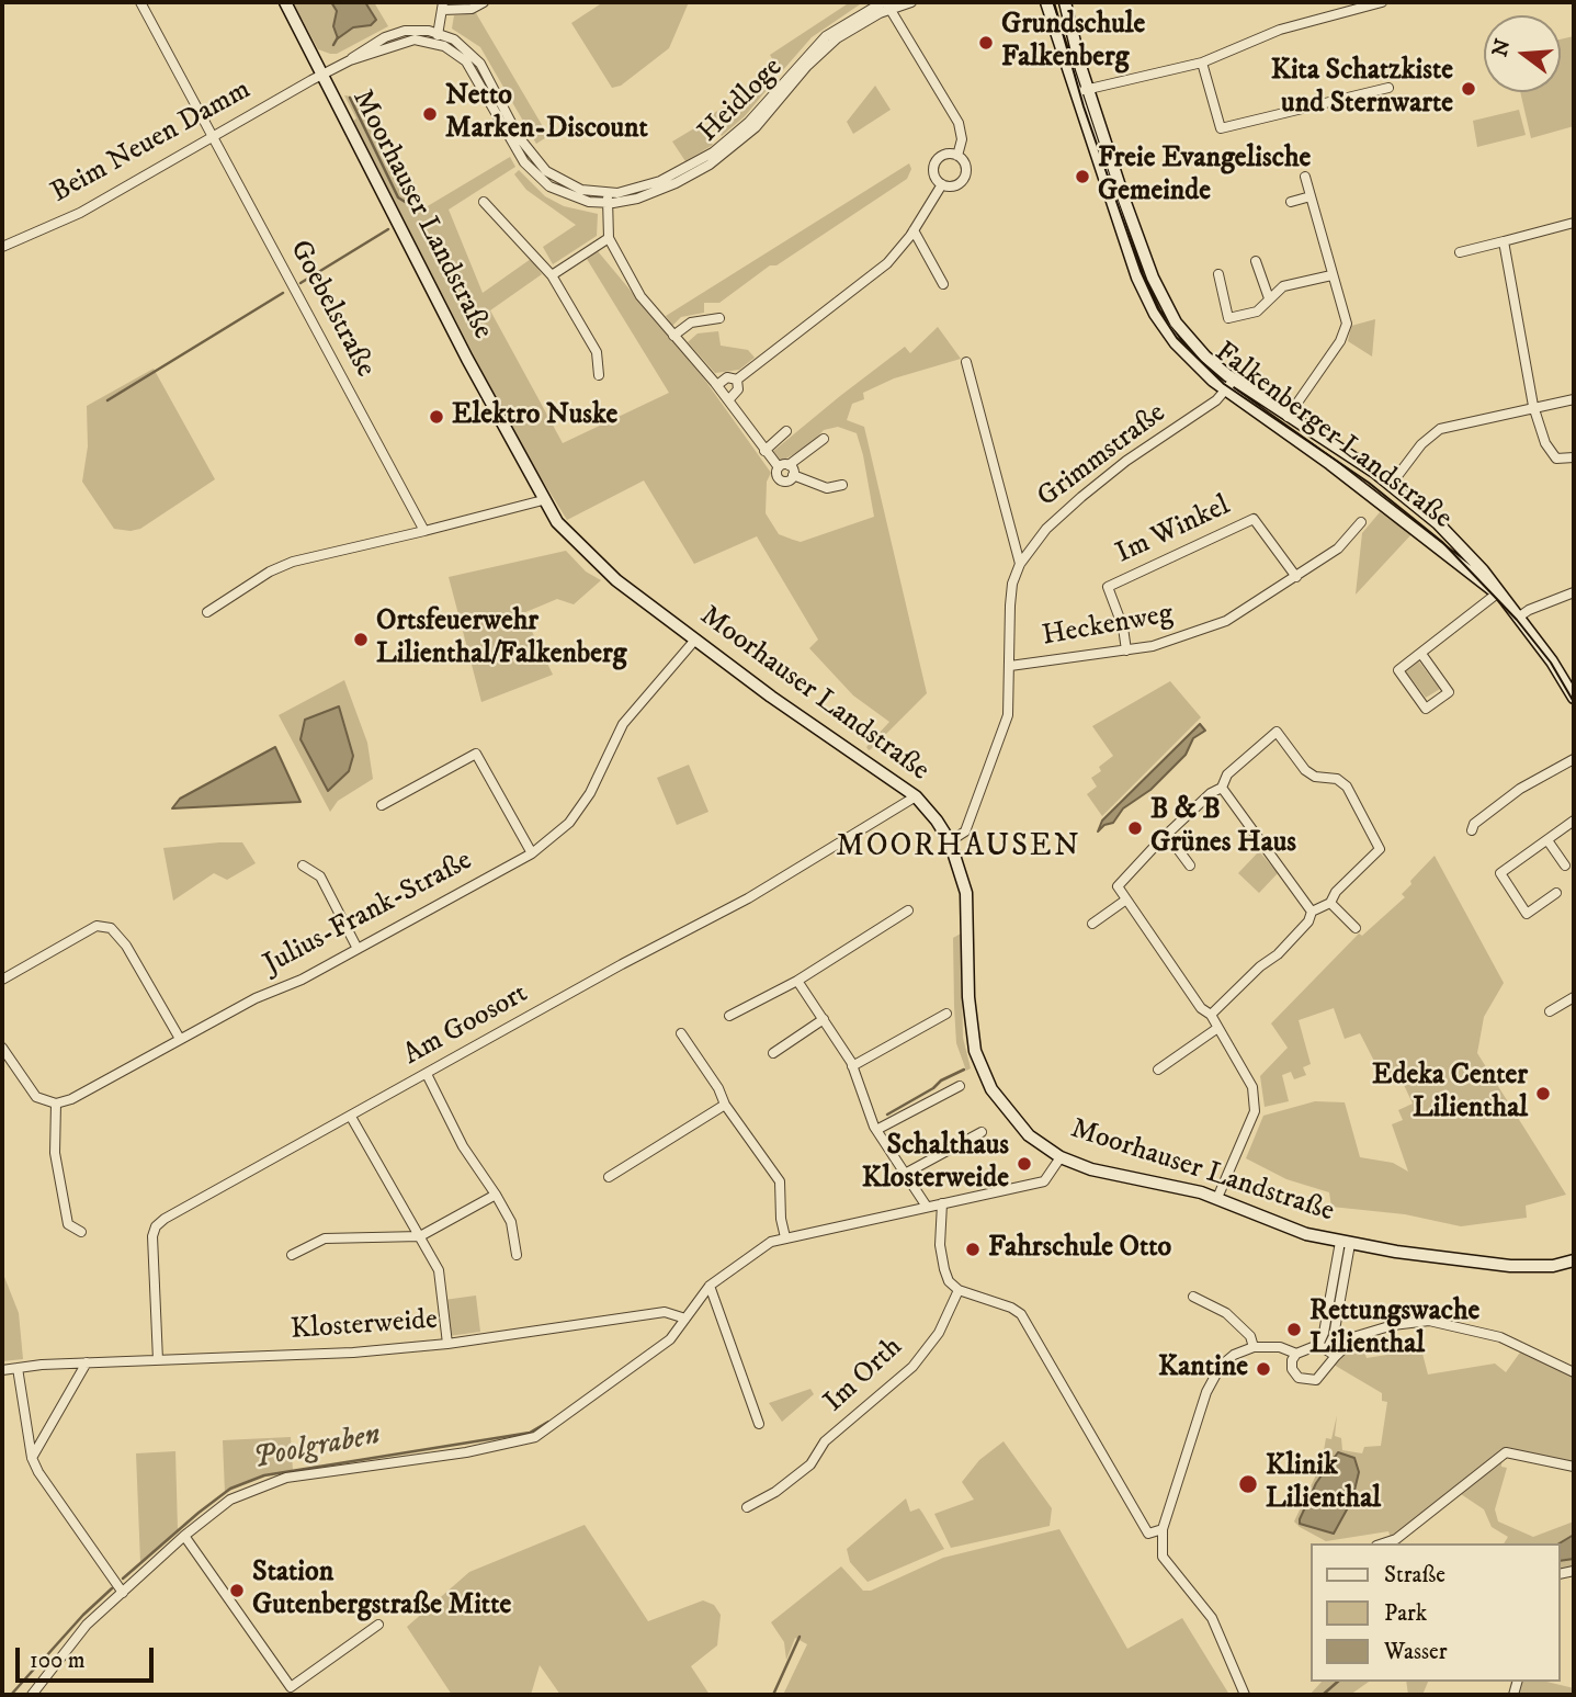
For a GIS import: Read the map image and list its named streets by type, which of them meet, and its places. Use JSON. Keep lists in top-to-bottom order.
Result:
{
  "streets": {
    "street": [
      "Heidloge",
      "Beim Neuen Damm",
      "Moorhauser Landstraße",
      "Goebelstraße",
      "Falkenberger Landstraße",
      "Grimmstraße",
      "Im Winkel",
      "Heckenweg",
      "Julius-Frank-Straße",
      "Am Goosort",
      "Klosterweide",
      "Im Orth"
    ]
  },
  "crossings": [
    ["Beim Neuen Damm", "Moorhauser Landstraße"],
    ["Beim Neuen Damm", "Goebelstraße"],
    ["Moorhauser Landstraße", "Grimmstraße"],
    ["Moorhauser Landstraße", "Julius-Frank-Straße"],
    ["Moorhauser Landstraße", "Am Goosort"],
    ["Falkenberger Landstraße", "Grimmstraße"],
    ["Grimmstraße", "Heckenweg"],
    ["Im Winkel", "Heckenweg"],
    ["Am Goosort", "Klosterweide"]
  ],
  "districts": ["MOORHAUSEN"],
  "water": ["Poolgraben"],
  "places": [
    "Grundschule Falkenberg",
    "Kita Schatzkiste und Sternwarte",
    "Netto Marken-Discount",
    "Freie Evangelische Gemeinde",
    "Elektro Nuske",
    "Ortsfeuerwehr Lilienthal/Falkenberg",
    "B & B Grünes Haus",
    "Edeka Center Lilienthal",
    "Schalthaus Klosterweide",
    "Fahrschule Otto",
    "Rettungswache Lilienthal",
    "Kantine",
    "Klinik Lilienthal",
    "Station Gutenbergstraße Mitte"
  ],
  "legend": ["Straße", "Park", "Wasser"],
  "scale_bar": "100 m",
  "north": "left"
}
